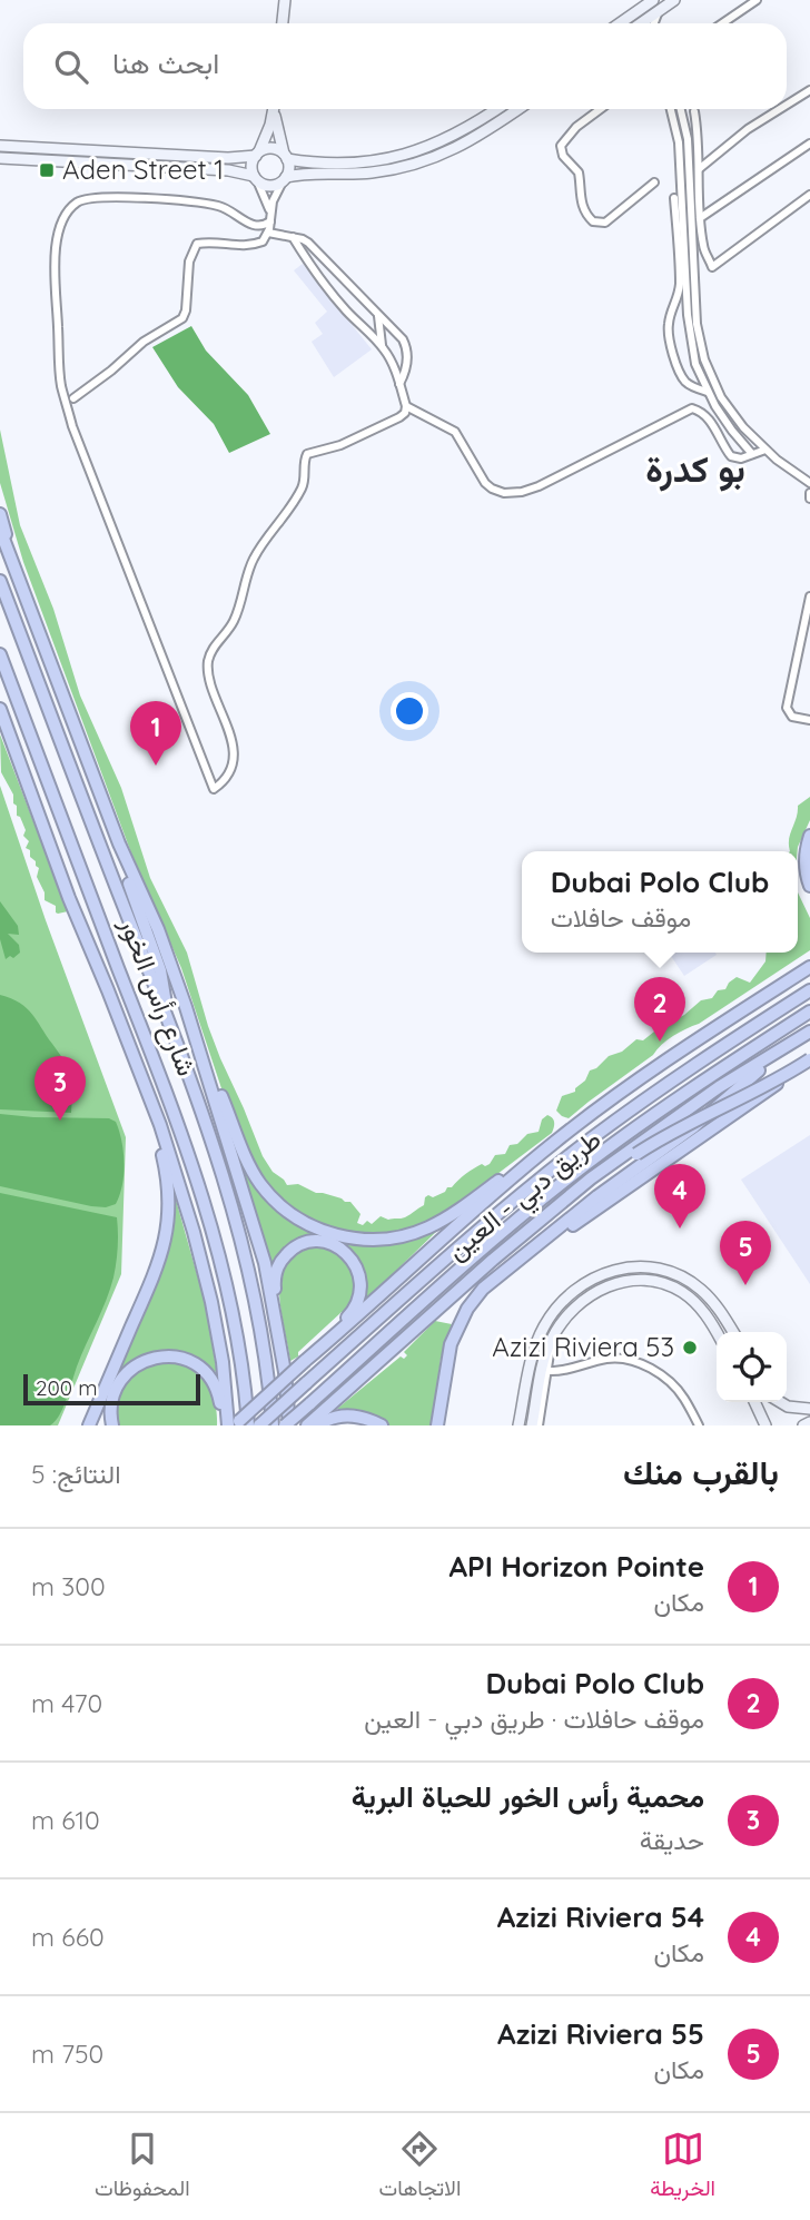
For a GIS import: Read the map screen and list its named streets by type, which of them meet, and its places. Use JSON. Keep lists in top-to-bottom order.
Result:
{
  "streets": {
    "highway": ["شارع رأس الخور", "طريق دبي - العين"]
  },
  "districts": ["بو كدرة"],
  "places": {
    "transit": ["Aden Street 1"],
    "other": ["Azizi Riviera 53"]
  },
  "scale_bar": "200 m",
  "page": {
    "search": "ابحث هنا",
    "pins": [
      "1",
      "2",
      "3",
      "4",
      "5"
    ],
    "popup": ["Dubai Polo Club", "موقف حافلات"],
    "scale": "200 m",
    "heading": ["بالقرب منك", "النتائج: 5"],
    "list": [
      {
        "mark": "1",
        "name": "API Horizon Pointe",
        "note": "مكان",
        "value": "300 m"
      },
      {
        "mark": "2",
        "name": "Dubai Polo Club",
        "note": "موقف حافلات · طريق دبي - العين",
        "value": "470 m"
      },
      {
        "mark": "3",
        "name": "محمية رأس الخور للحياة البرية",
        "note": "حديقة",
        "value": "610 m"
      },
      {
        "mark": "4",
        "name": "Azizi Riviera 54",
        "note": "مكان",
        "value": "660 m"
      },
      {
        "mark": "5",
        "name": "Azizi Riviera 55",
        "note": "مكان",
        "value": "750 m"
      }
    ],
    "nav": ["الخريطة", "الاتجاهات", "المحفوظات"]
  }
}
